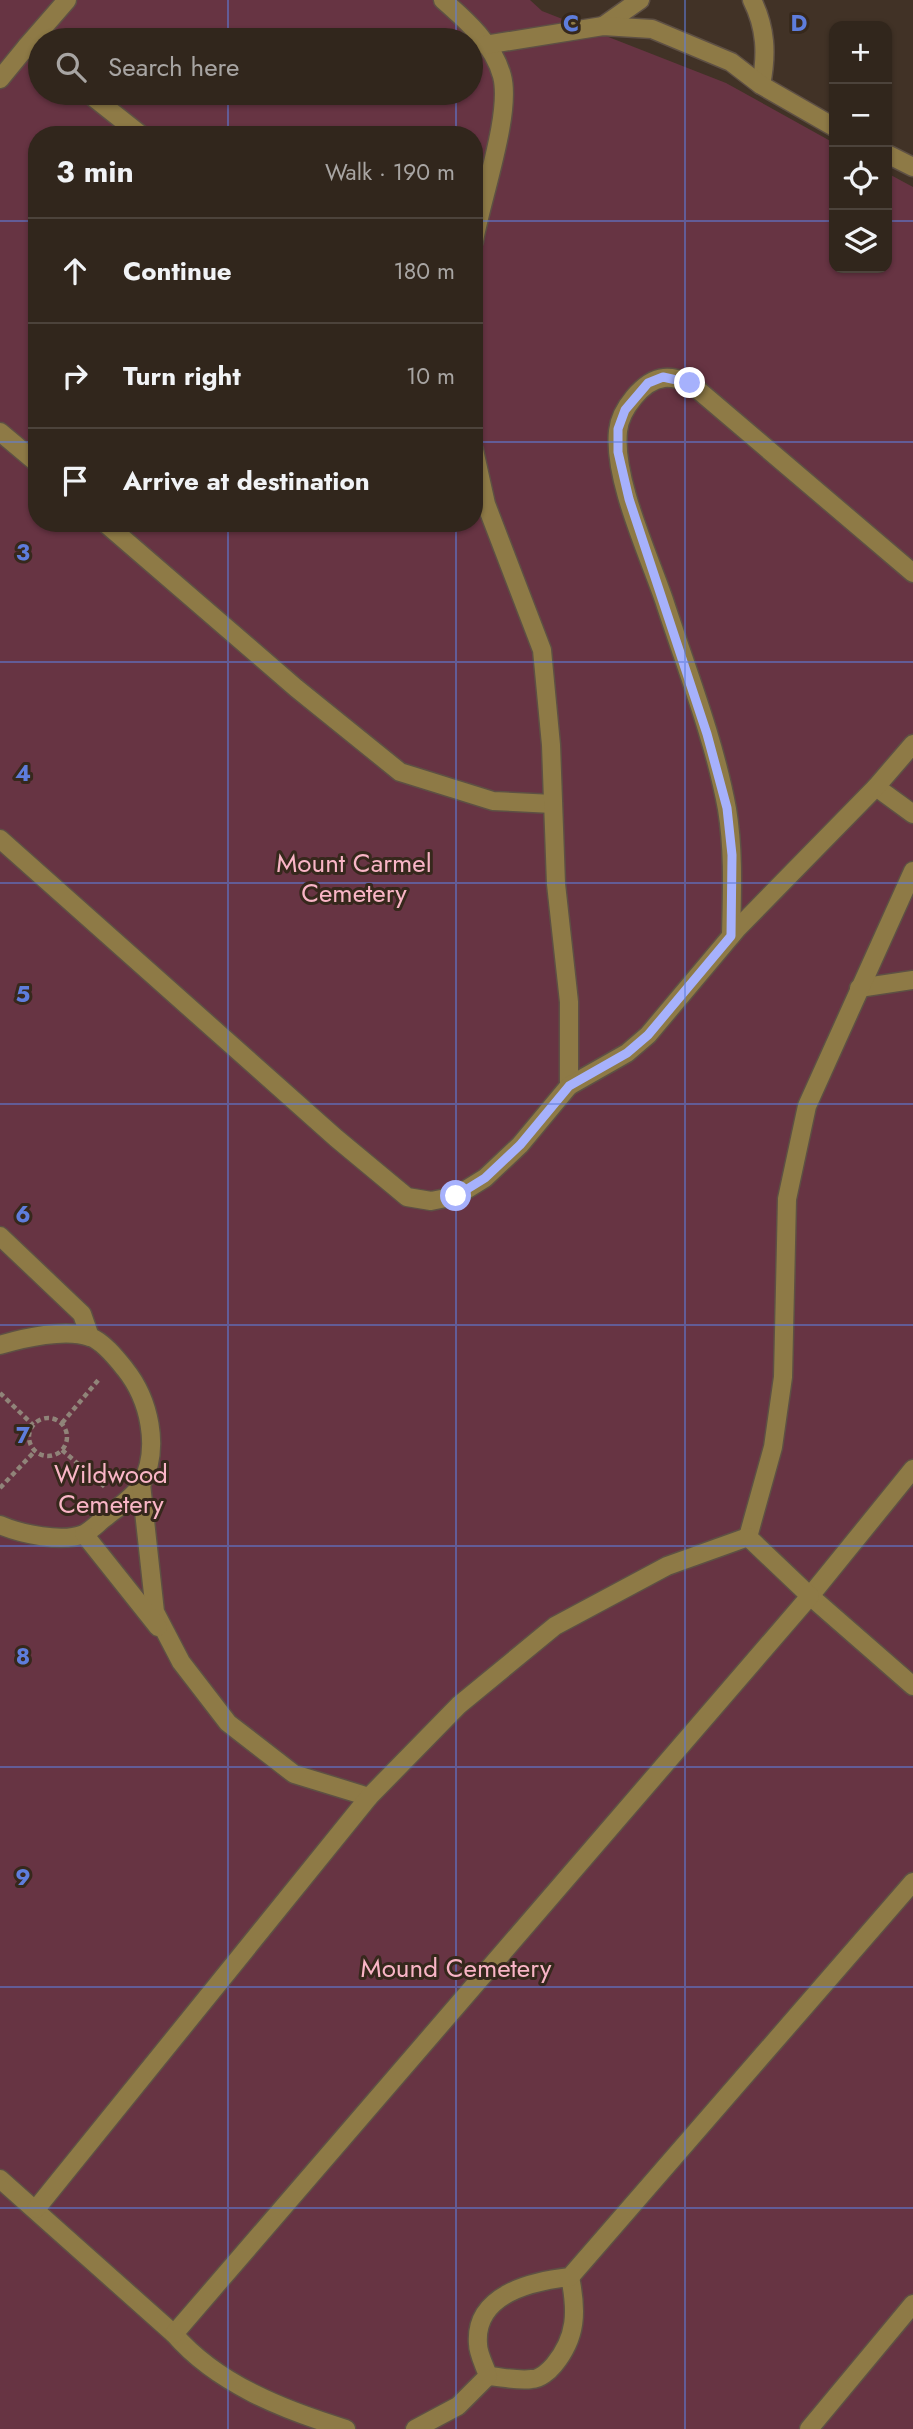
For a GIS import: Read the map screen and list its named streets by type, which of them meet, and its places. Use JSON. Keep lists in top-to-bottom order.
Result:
{
  "parks": ["Mount Carmel Cemetery", "Wildwood Cemetery", "Mound Cemetery"],
  "page": {
    "map_buttons": ["+", "−"],
    "search": "Search here",
    "heading": ["3 min", "Walk · 190 m"],
    "list": [
      ["Continue", "180 m"],
      ["Turn right", "10 m"],
      "Arrive at destination"
    ]
  },
  "grid": {
    "columns": ["C", "D"],
    "rows": [
      "3",
      "4",
      "5",
      "6",
      "7",
      "8",
      "9"
    ]
  }
}
